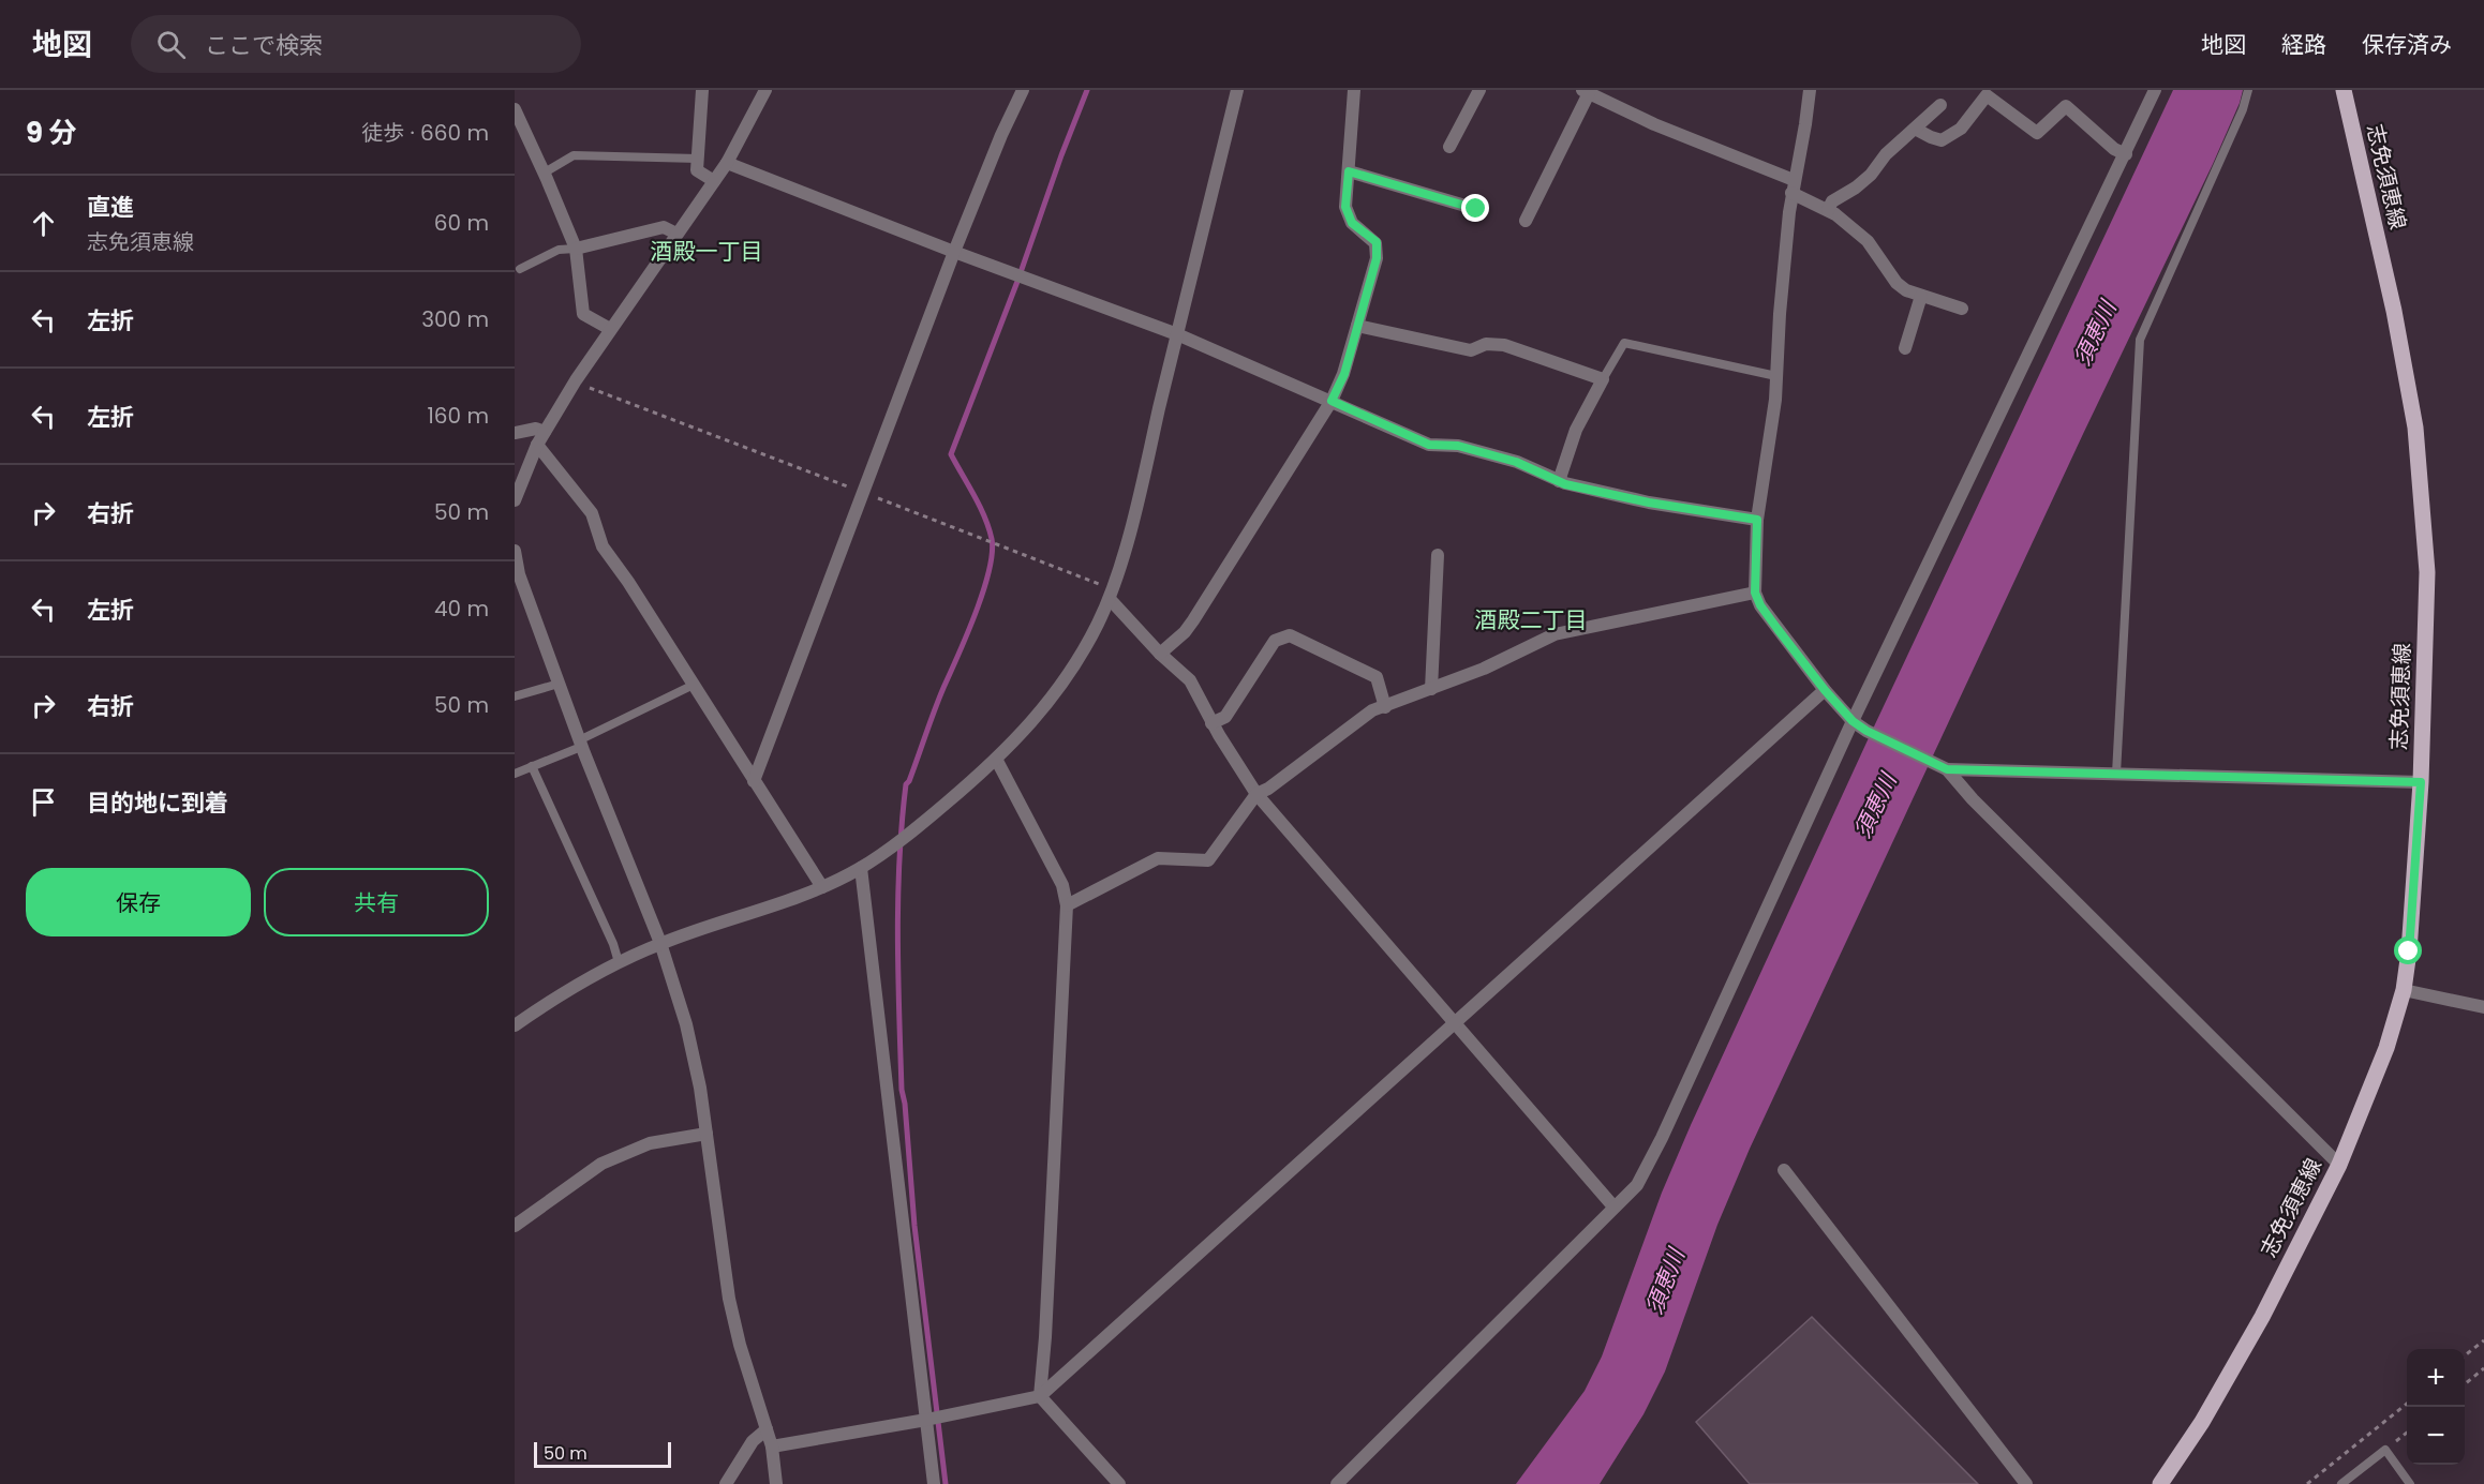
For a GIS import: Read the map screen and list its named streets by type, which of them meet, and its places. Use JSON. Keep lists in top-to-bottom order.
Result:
{
  "streets": {
    "main road": ["志免須恵線"]
  },
  "districts": ["酒殿一丁目", "酒殿二丁目"],
  "water": ["須恵川"],
  "scale_bar": "50 m",
  "page": {
    "header": "地図",
    "search": "ここで検索",
    "nav": ["地図", "経路", "保存済み"],
    "heading": ["9 分", "徒歩 · 660 m"],
    "list": [
      ["直進", "志免須恵線", "60 m"],
      ["左折", "300 m"],
      ["左折", "160 m"],
      ["右折", "50 m"],
      ["左折", "40 m"],
      ["右折", "50 m"],
      "目的地に到着"
    ],
    "buttons": ["保存", "共有"],
    "map_buttons": ["+", "−"],
    "scale": "50 m"
  }
}
